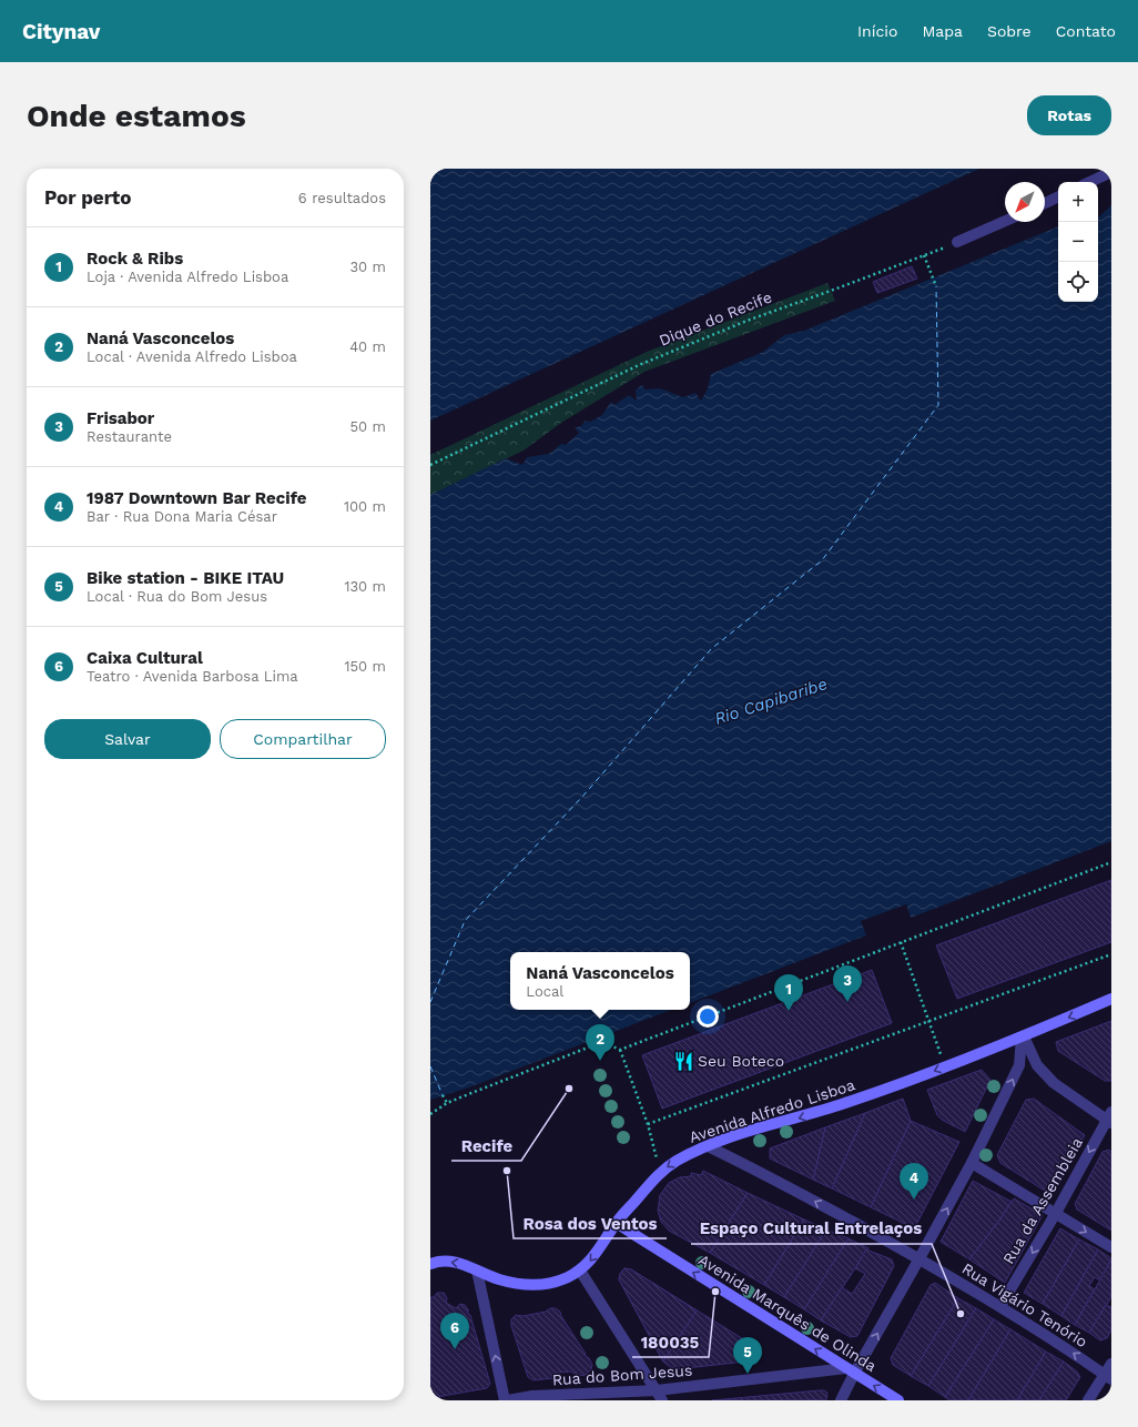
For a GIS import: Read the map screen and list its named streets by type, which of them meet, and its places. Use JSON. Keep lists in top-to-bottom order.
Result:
{
  "streets": {
    "main road": ["Avenida Alfredo Lisboa", "Avenida Marquês de Olinda"],
    "street": ["Rua da Assembleia", "Rua Vigário Tenório", "Rua do Bom Jesus"],
    "path": ["Dique do Recife"]
  },
  "crossings": [
    ["Avenida Alfredo Lisboa", "Rua Vigário Tenório"],
    ["Avenida Alfredo Lisboa", "Avenida Marquês de Olinda"],
    ["Rua da Assembleia", "Rua Vigário Tenório"],
    ["Avenida Marquês de Olinda", "Rua do Bom Jesus"]
  ],
  "one_way": ["Avenida Alfredo Lisboa", "Rua Vigário Tenório", "Avenida Marquês de Olinda"],
  "water": ["Rio Capibaribe"],
  "places": {
    "restaurant": ["Seu Boteco"],
    "other": [
      "Recife",
      "Rosa dos Ventos",
      "180035",
      "Espaço Cultural Entrelaços"
    ]
  },
  "north": "bottom left",
  "page": {
    "header": "Citynav",
    "nav": [
      "Início",
      "Mapa",
      "Sobre",
      "Contato"
    ],
    "buttons": [
      "Rotas",
      ["Salvar", "Compartilhar"]
    ],
    "title": "Onde estamos",
    "heading": ["Por perto", "6 resultados"],
    "map_buttons": ["+", "−"],
    "list": [
      {
        "mark": "1",
        "name": "Rock & Ribs",
        "note": "Loja · Avenida Alfredo Lisboa",
        "value": "30 m"
      },
      {
        "mark": "2",
        "name": "Naná Vasconcelos",
        "note": "Local · Avenida Alfredo Lisboa",
        "value": "40 m"
      },
      {
        "mark": "3",
        "name": "Frisabor",
        "note": "Restaurante",
        "value": "50 m"
      },
      {
        "mark": "4",
        "name": "1987 Downtown Bar Recife",
        "note": "Bar · Rua Dona Maria César",
        "value": "100 m"
      },
      {
        "mark": "5",
        "name": "Bike station - BIKE ITAU",
        "note": "Local · Rua do Bom Jesus",
        "value": "130 m"
      },
      {
        "mark": "6",
        "name": "Caixa Cultural",
        "note": "Teatro · Avenida Barbosa Lima",
        "value": "150 m"
      }
    ],
    "popup": ["Naná Vasconcelos", "Local"],
    "pins": [
      "3",
      "1",
      "2",
      "4",
      "6",
      "5"
    ]
  }
}
